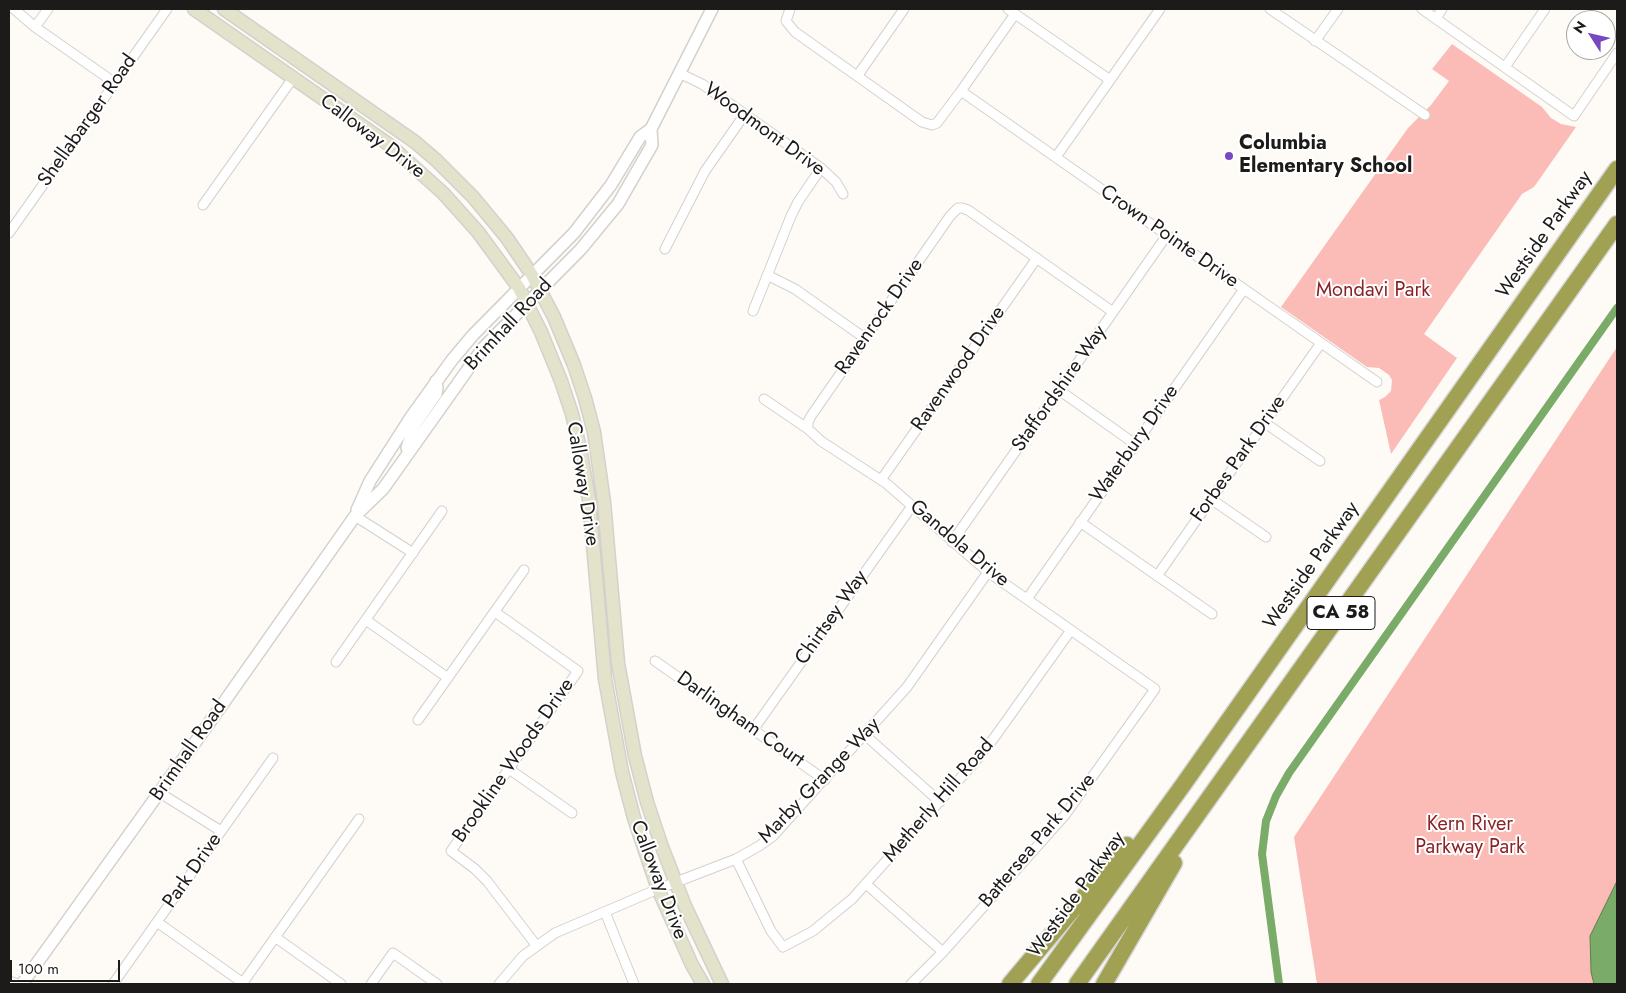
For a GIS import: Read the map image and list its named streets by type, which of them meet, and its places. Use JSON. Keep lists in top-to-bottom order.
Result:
{
  "streets": {
    "highway": ["Westside Parkway", "CA 58"],
    "main road": ["Calloway Drive"],
    "street": [
      "Shellabarger Road",
      "Woodmont Drive",
      "Crown Pointe Drive",
      "Ravenrock Drive",
      "Brimhall Road",
      "Ravenwood Drive",
      "Staffordshire Way",
      "Waterbury Drive",
      "Forbes Park Drive",
      "Gandola Drive",
      "Chirtsey Way",
      "Darlingham Court",
      "Brookline Woods Drive",
      "Marby Grange Way",
      "Metherly Hill Road",
      "Battersea Park Drive",
      "Park Drive"
    ]
  },
  "crossings": [
    ["Woodmont Drive", "Brimhall Road"],
    ["Calloway Drive", "Brimhall Road"],
    ["Calloway Drive", "Marby Grange Way"],
    ["Crown Pointe Drive", "Staffordshire Way"],
    ["Crown Pointe Drive", "Waterbury Drive"],
    ["Crown Pointe Drive", "Forbes Park Drive"],
    ["Ravenrock Drive", "Ravenwood Drive"],
    ["Ravenrock Drive", "Gandola Drive"],
    ["Ravenwood Drive", "Gandola Drive"],
    ["Staffordshire Way", "Gandola Drive"],
    ["Waterbury Drive", "Gandola Drive"],
    ["Gandola Drive", "Chirtsey Way"],
    ["Gandola Drive", "Marby Grange Way"],
    ["Gandola Drive", "Metherly Hill Road"],
    ["Gandola Drive", "Battersea Park Drive"],
    ["Chirtsey Way", "Darlingham Court"],
    ["Darlingham Court", "Marby Grange Way"],
    ["Brookline Woods Drive", "Marby Grange Way"],
    ["Marby Grange Way", "Metherly Hill Road"]
  ],
  "parks": ["Mondavi Park", "Kern River Parkway Park"],
  "places": ["Columbia Elementary School"],
  "scale_bar": "100 m",
  "north": "top left"
}
